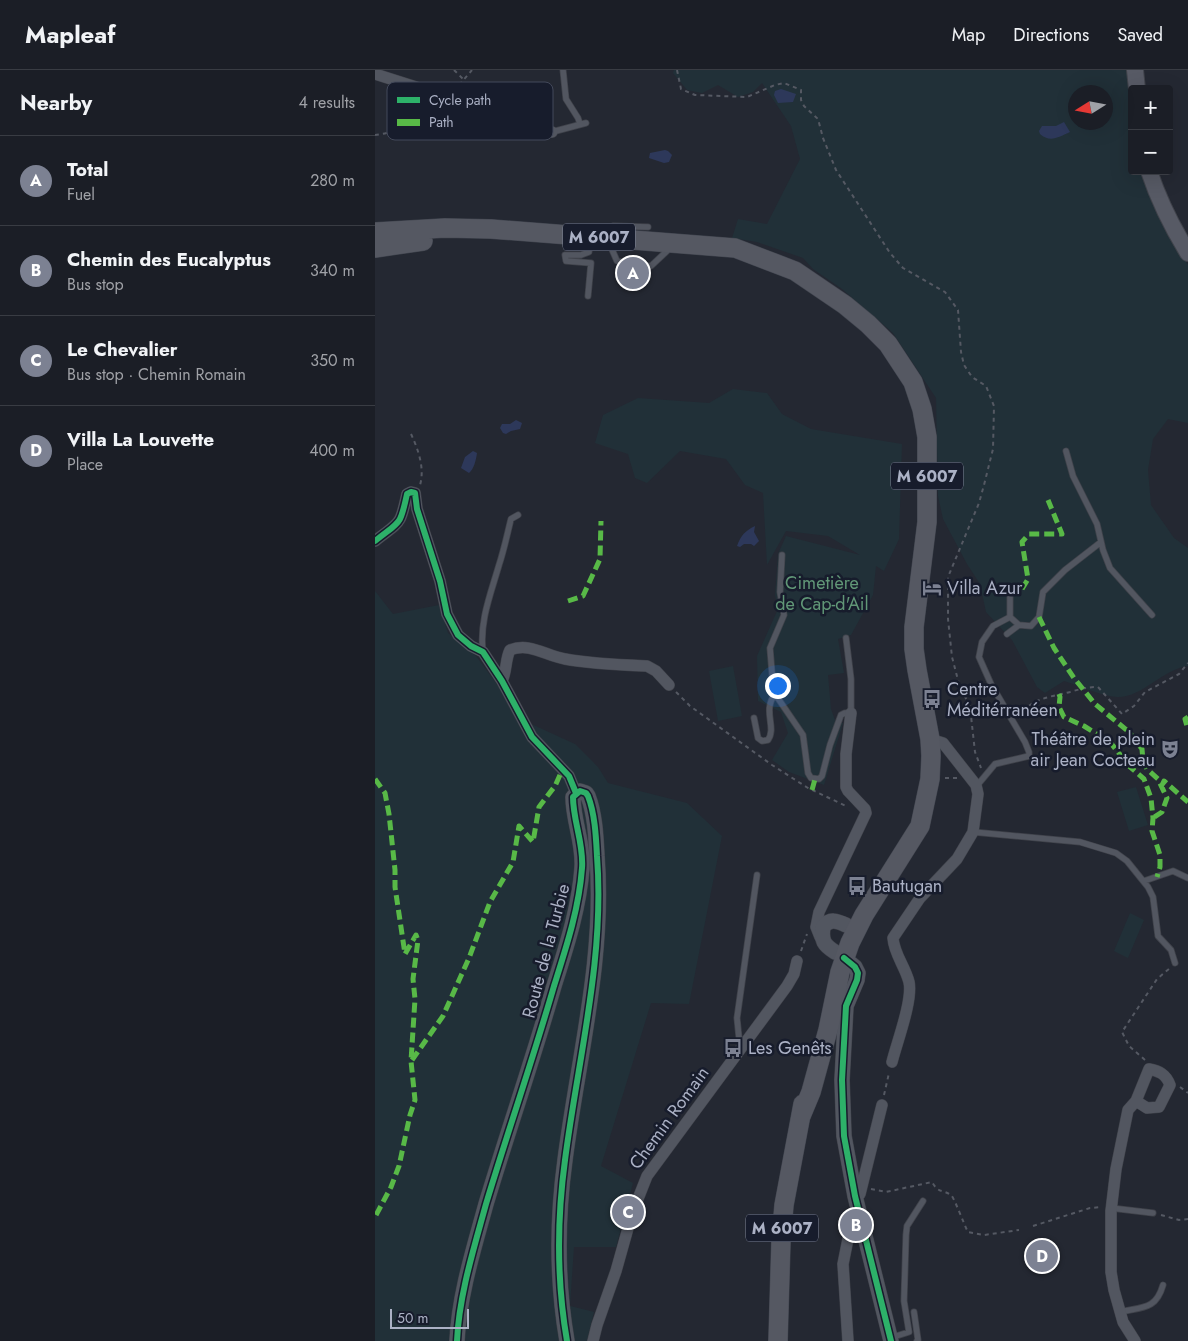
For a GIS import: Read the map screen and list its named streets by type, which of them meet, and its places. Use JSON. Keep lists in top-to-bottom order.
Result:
{
  "streets": {
    "main road": ["M 6007"],
    "street": ["Route de la Turbie", "Chemin Romain"]
  },
  "parks": ["Cimetière de Cap-d'Ail"],
  "places": {
    "hotel": ["Villa Azur"],
    "bus stop": ["Centre Méditérranéen", "Bautugan", "Les Genêts"],
    "theatre": ["Théâtre de plein air Jean Cocteau"]
  },
  "legend": ["Cycle path", "Path"],
  "scale_bar": "50 m",
  "north": "left",
  "page": {
    "header": "Mapleaf",
    "nav": ["Map", "Directions", "Saved"],
    "heading": ["Nearby", "4 results"],
    "map_buttons": ["+", "−"],
    "list": [
      {
        "mark": "A",
        "name": "Total",
        "note": "Fuel",
        "value": "280 m"
      },
      {
        "mark": "B",
        "name": "Chemin des Eucalyptus",
        "note": "Bus stop",
        "value": "340 m"
      },
      {
        "mark": "C",
        "name": "Le Chevalier",
        "note": "Bus stop · Chemin Romain",
        "value": "350 m"
      },
      {
        "mark": "D",
        "name": "Villa La Louvette",
        "note": "Place",
        "value": "400 m"
      }
    ],
    "pins": [
      "A",
      "C",
      "B",
      "D"
    ],
    "scale": "50 m"
  }
}
